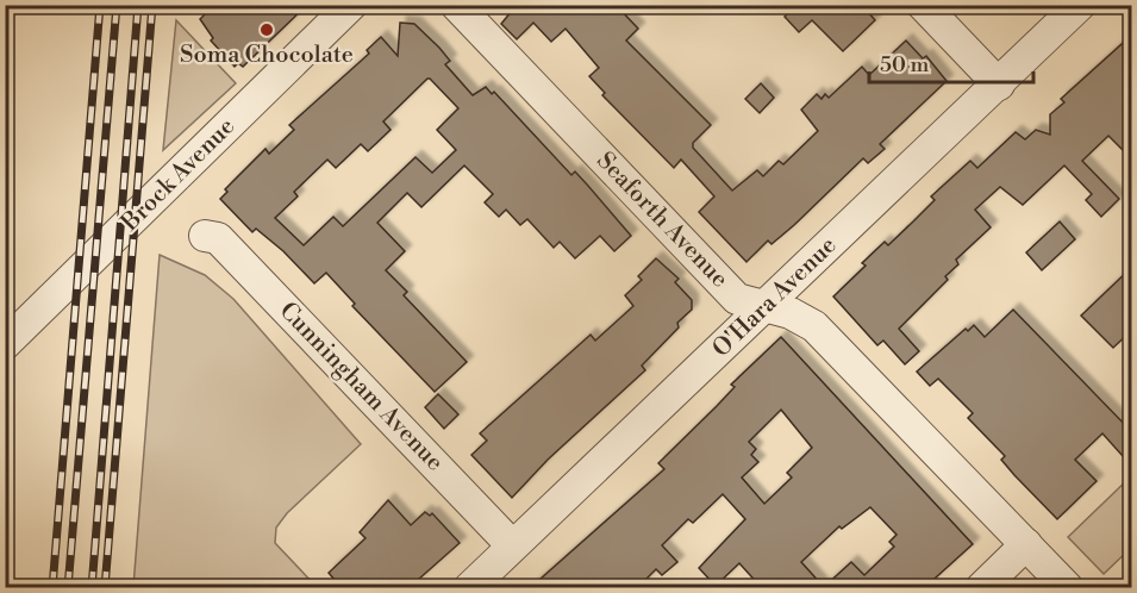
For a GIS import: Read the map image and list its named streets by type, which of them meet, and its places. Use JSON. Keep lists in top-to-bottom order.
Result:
{
  "streets": {
    "street": [
      "Brock Avenue",
      "Seaforth Avenue",
      "O'Hara Avenue",
      "Cunningham Avenue"
    ]
  },
  "crossings": [
    ["Seaforth Avenue", "O'Hara Avenue"],
    ["O'Hara Avenue", "Cunningham Avenue"]
  ],
  "places": ["Soma Chocolate"],
  "scale_bar": "50 m"
}
